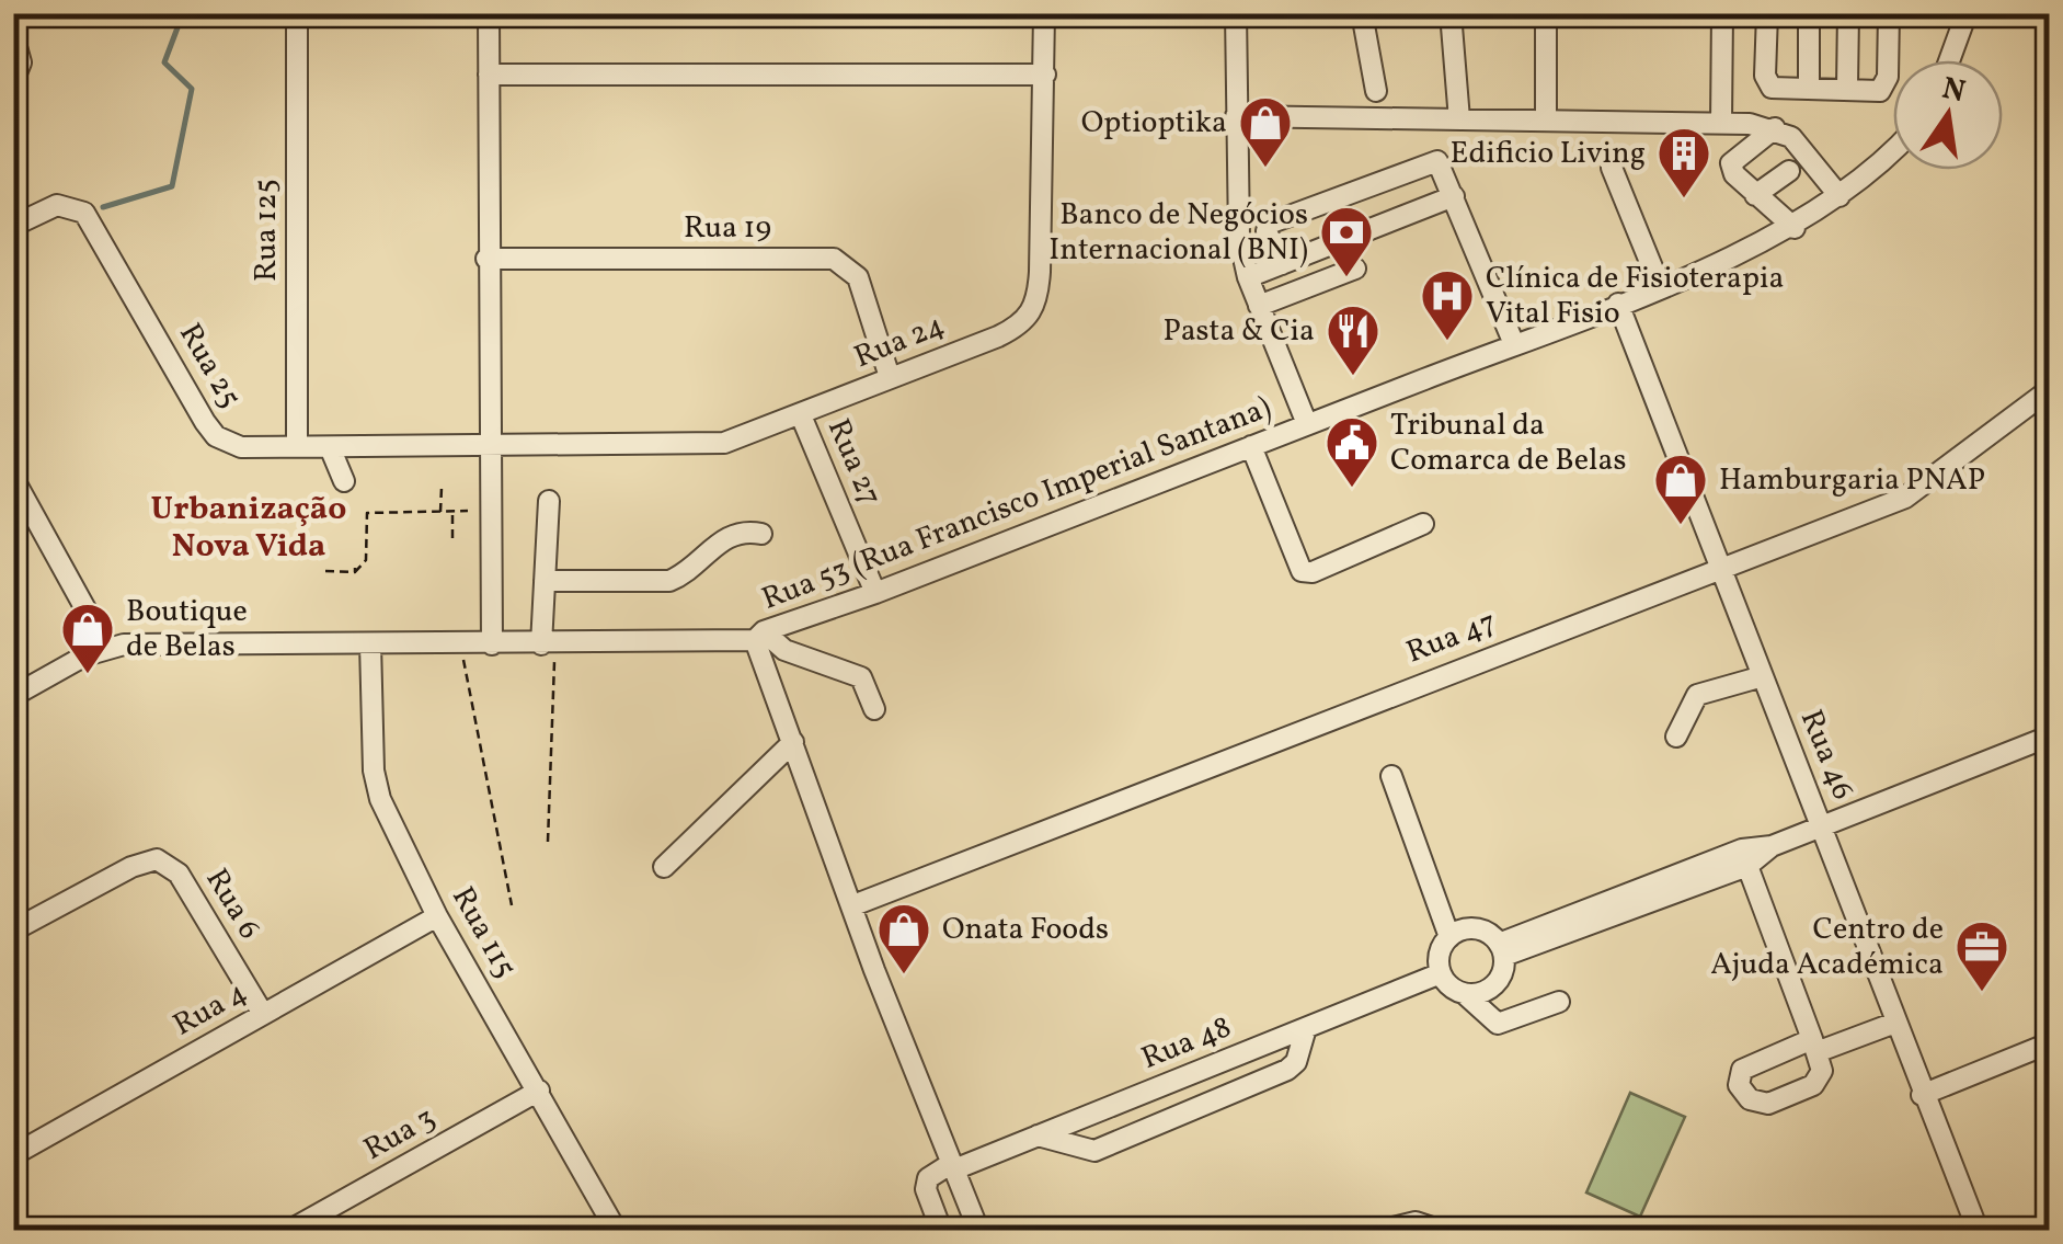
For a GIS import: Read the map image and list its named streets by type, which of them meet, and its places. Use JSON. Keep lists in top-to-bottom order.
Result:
{
  "streets": {
    "street": [
      "Rua 19",
      "Rua 125",
      "Rua 24",
      "Rua 25",
      "Rua 27",
      "Rua 53 (Rua Francisco Imperial Santana)",
      "Rua 47",
      "Rua 46",
      "Rua 6",
      "Rua 115",
      "Rua 4",
      "Rua 48",
      "Rua 3"
    ]
  },
  "crossings": [
    ["Rua 19", "Rua 24"],
    ["Rua 125", "Rua 25"],
    ["Rua 24", "Rua 25"],
    ["Rua 24", "Rua 27"],
    ["Rua 27", "Rua 53 (Rua Francisco Imperial Santana)"],
    ["Rua 53 (Rua Francisco Imperial Santana)", "Rua 46"],
    ["Rua 53 (Rua Francisco Imperial Santana)", "Rua 115"],
    ["Rua 47", "Rua 46"],
    ["Rua 6", "Rua 4"],
    ["Rua 115", "Rua 4"],
    ["Rua 115", "Rua 3"]
  ],
  "districts": ["Urbanização Nova Vida"],
  "places": {
    "shop": [
      "Optioptika",
      "Hamburgaria PNAP",
      "Boutique de Belas",
      "Onata Foods"
    ],
    "building": ["Edificio Living"],
    "bank": ["Banco de Negócios Internacional (BNI)"],
    "hospital": ["Clínica de Fisioterapia Vital Fisio"],
    "restaurant": ["Pasta & Cia"],
    "public building": ["Tribunal da Comarca de Belas"],
    "office": ["Centro de Ajuda Académica"]
  },
  "north": "top"
}
